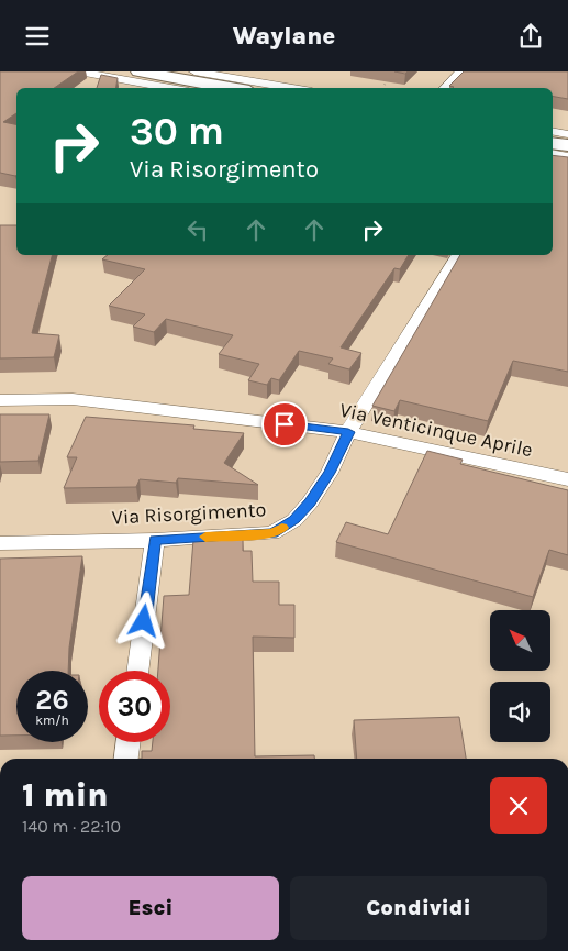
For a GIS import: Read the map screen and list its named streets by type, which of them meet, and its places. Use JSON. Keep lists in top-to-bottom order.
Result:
{
  "streets": {
    "street": ["Via Venticinque Aprile", "Via Risorgimento"]
  },
  "crossings": [
    ["Via Venticinque Aprile", "Via Risorgimento"]
  ],
  "north": "top left",
  "page": {
    "header": "Waylane",
    "turn": ["30 m", "Via Risorgimento"],
    "speed": "26 km/h",
    "limit": "30",
    "heading": ["1 min", "140 m · 22:10"],
    "buttons": ["Esci", "Condividi"]
  }
}
